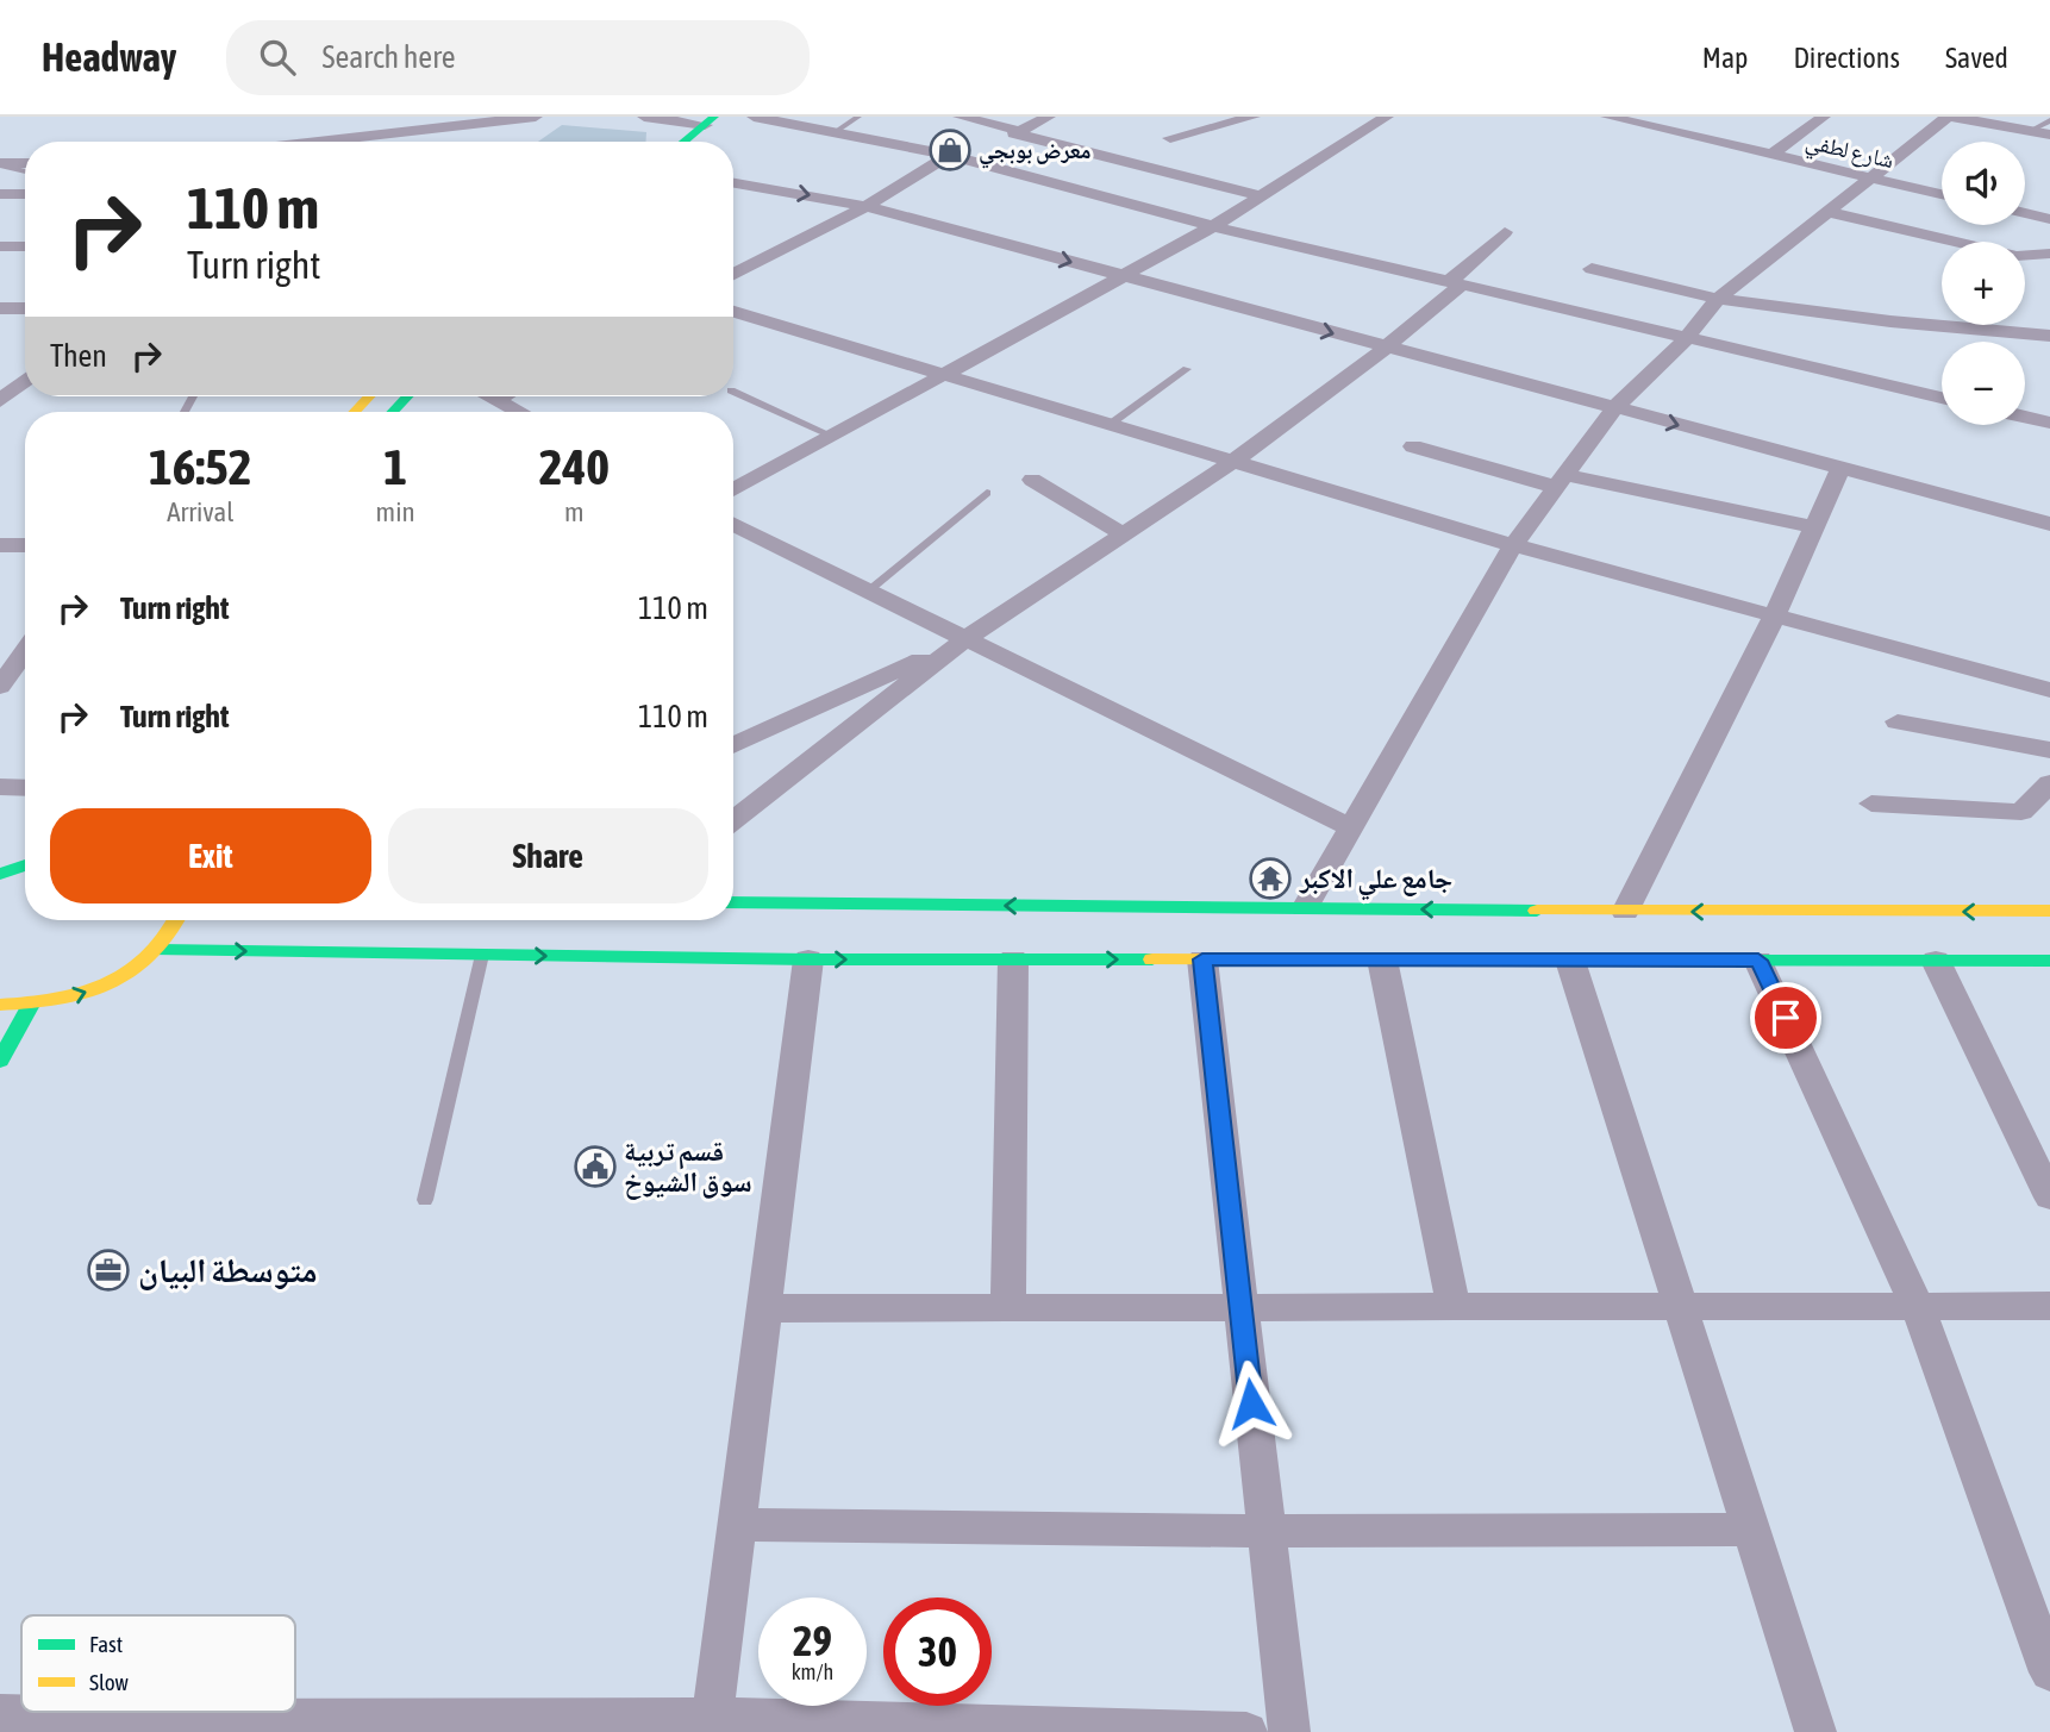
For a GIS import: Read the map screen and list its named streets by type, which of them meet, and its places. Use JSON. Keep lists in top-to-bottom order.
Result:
{
  "streets": {
    "street": ["شارع لطفي"]
  },
  "places": {
    "shop": ["معرض بوبجي"],
    "temple": ["جامع علي الاكبر"],
    "public building": ["قسم تربية سوق الشيوخ"],
    "office": ["متوسطة البيان"]
  },
  "legend": ["Fast", "Slow"],
  "page": {
    "header": "Headway",
    "search": "Search here",
    "nav": ["Map", "Directions", "Saved"],
    "map_buttons": ["+", "−"],
    "turn": ["110 m", "Turn right"],
    "then": "Then",
    "eta": [
      "16:52",
      "Arrival",
      "1",
      "min",
      "240",
      "m"
    ],
    "list": [
      {
        "name": "Turn right",
        "value": "110 m"
      },
      {
        "name": "Turn right",
        "value": "110 m"
      }
    ],
    "buttons": ["Exit", "Share"],
    "speed": "29 km/h",
    "limit": "30"
  }
}
